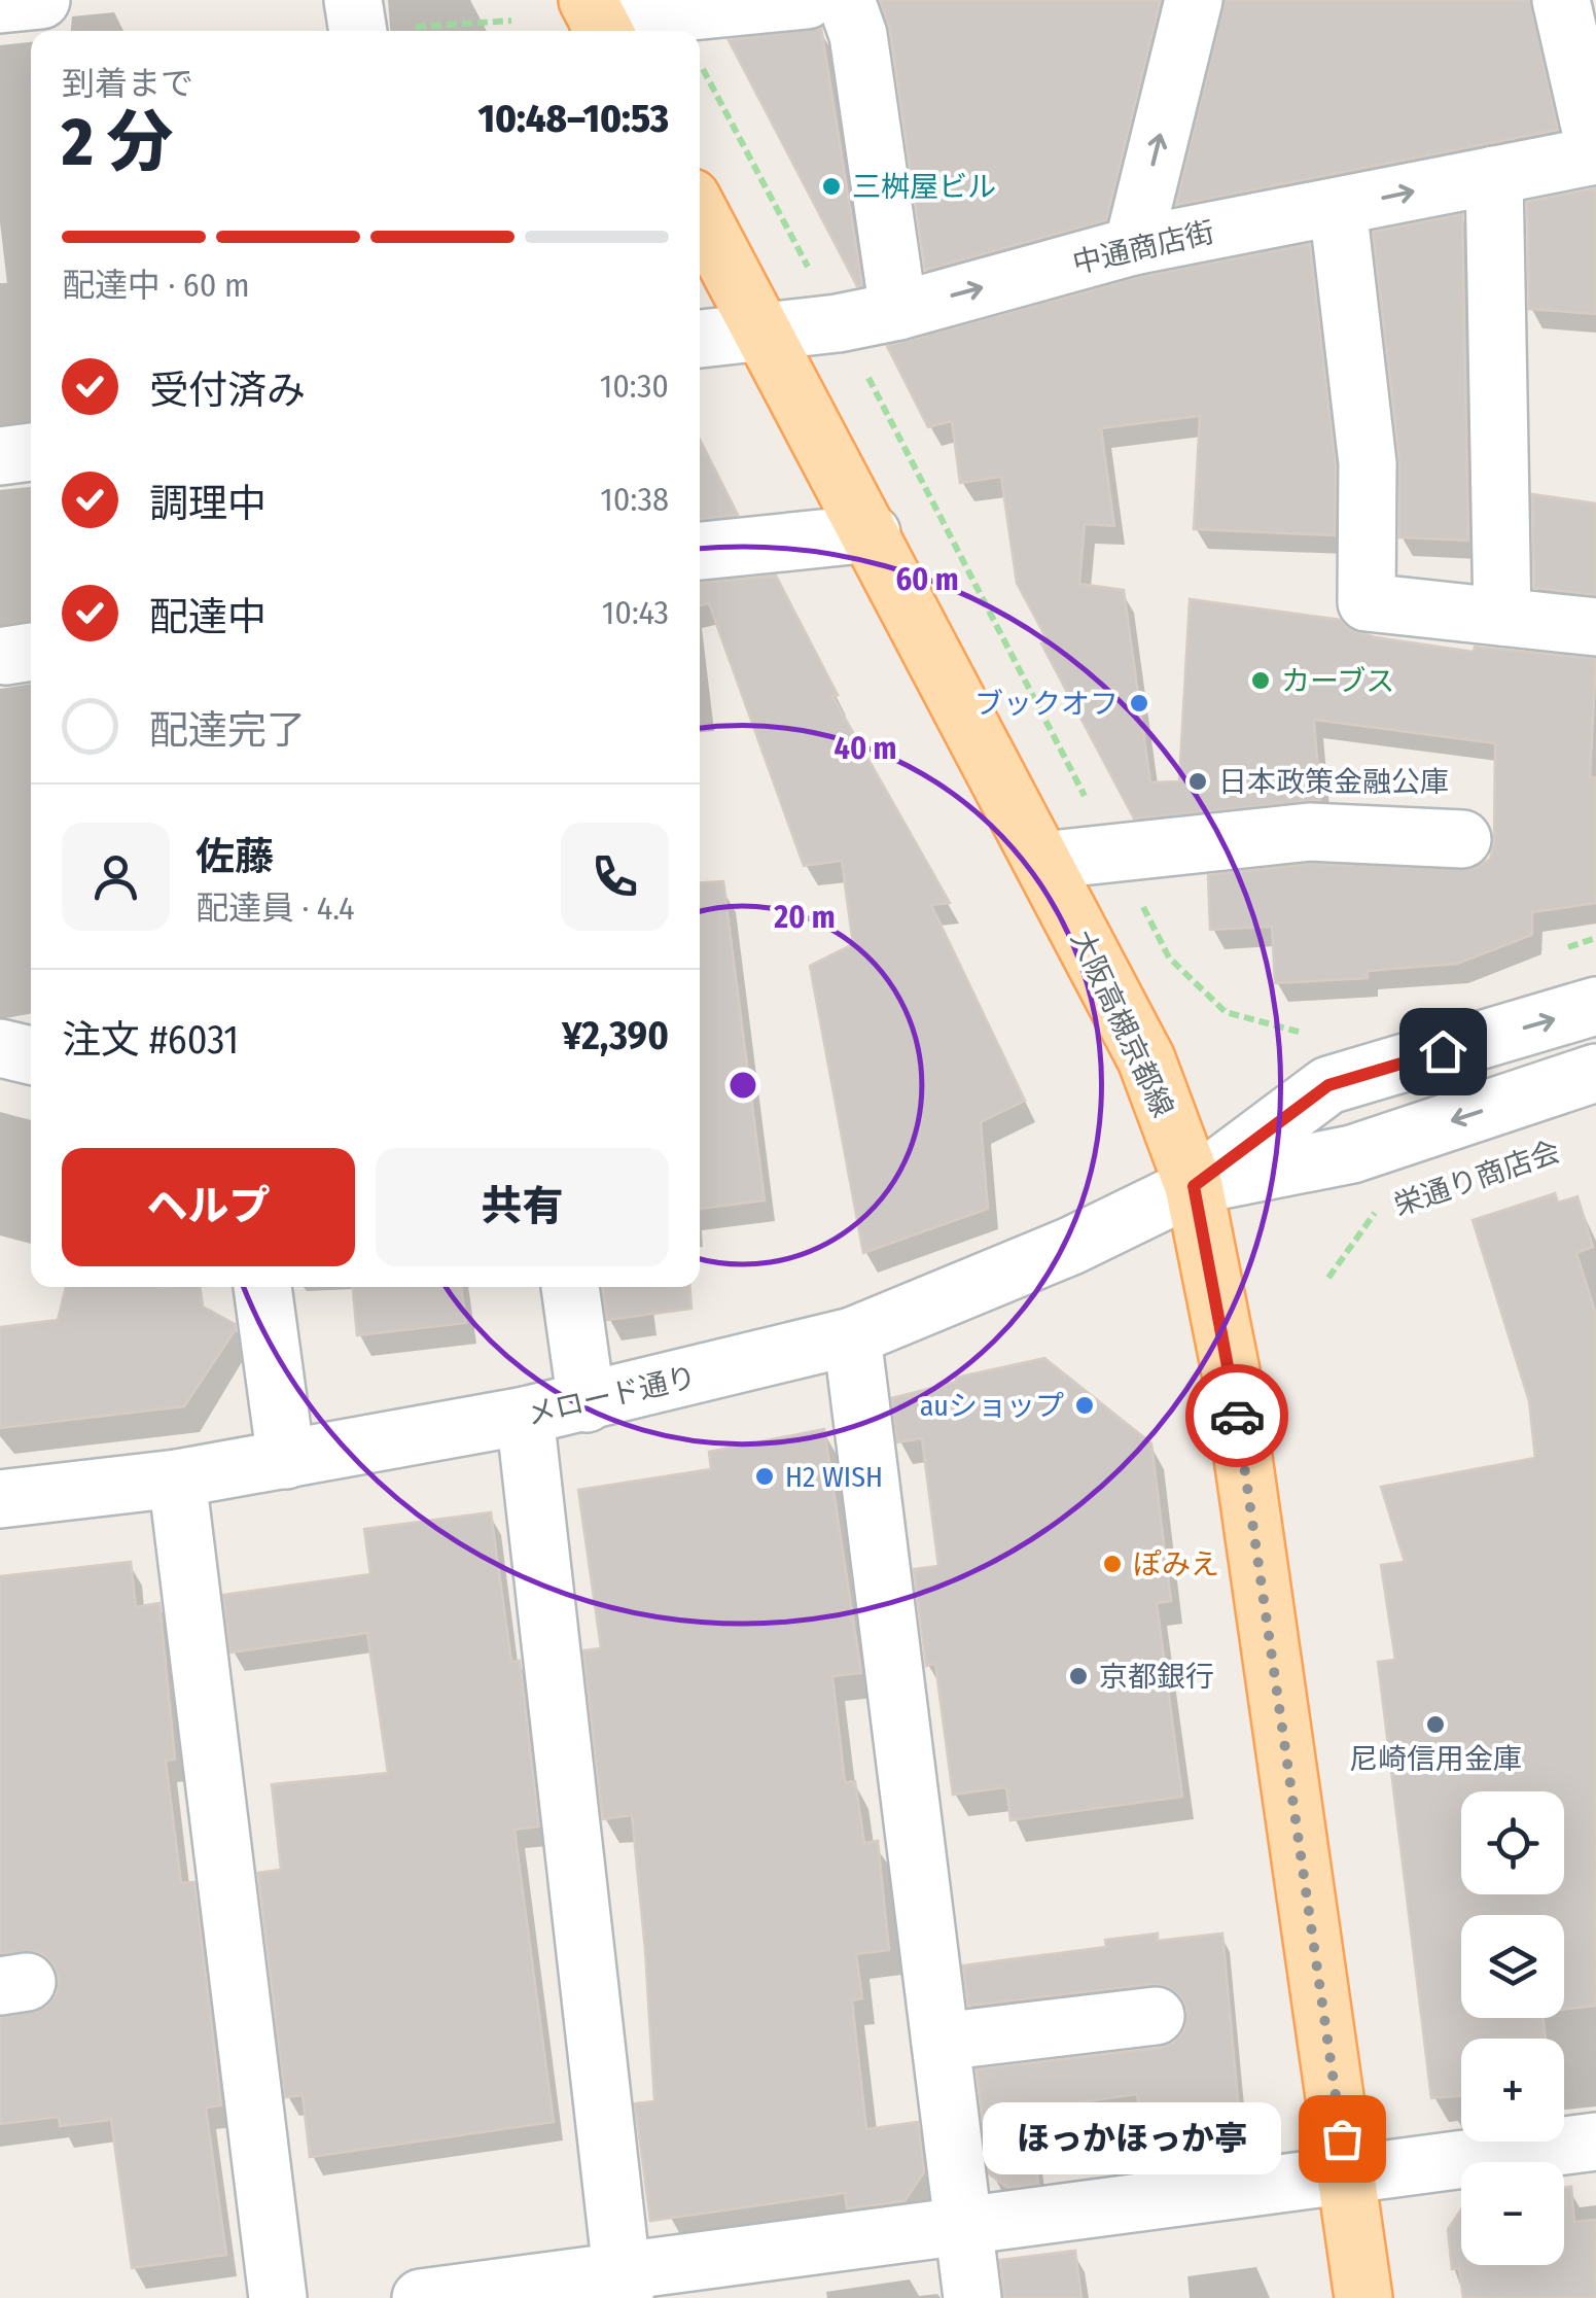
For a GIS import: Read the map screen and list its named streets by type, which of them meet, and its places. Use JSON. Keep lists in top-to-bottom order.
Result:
{
  "streets": {
    "main road": ["大阪高槻京都線"],
    "street": ["中通商店街", "メロード通り"],
    "path": ["栄通り商店会"]
  },
  "crossings": [
    ["中通商店街", "大阪高槻京都線"],
    ["大阪高槻京都線", "メロード通り"]
  ],
  "one_way": ["中通商店街"],
  "places": [
    "三桝屋ビル",
    "カーブス",
    "ブックオフ",
    "日本政策金融公庫",
    "auショップ",
    "H2 WISH",
    "ぽみえ",
    "京都銀行",
    "尼崎信用金庫",
    "ほっかほっか亭"
  ],
  "page": {
    "heading": ["2 分", "到着まで", "10:48–10:53"],
    "panel": [
      "佐藤",
      "配達員 · 4.4",
      "注文 #6031",
      "¥2,390"
    ],
    "bar": "配達中 · 60 m",
    "list": [
      ["受付済み", "10:30"],
      ["調理中", "10:38"],
      ["配達中", "10:43"],
      "配達完了"
    ],
    "buttons": ["ヘルプ", "共有"],
    "map_buttons": ["+", "−"],
    "bubble": "ほっかほっか亭"
  },
  "rings": ["60 m", "40 m", "20 m"]
}
